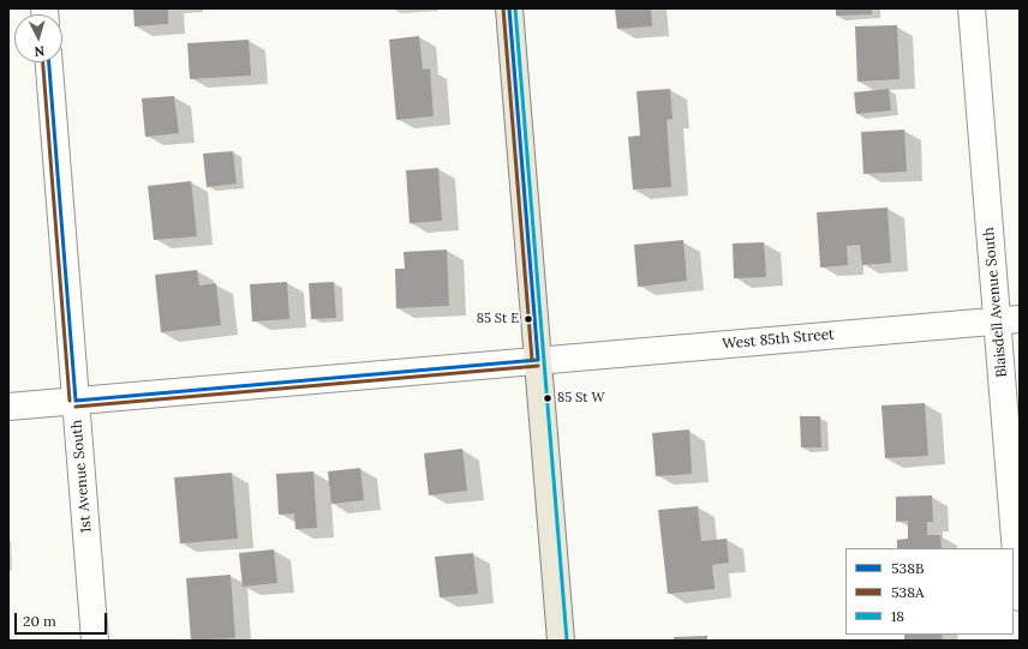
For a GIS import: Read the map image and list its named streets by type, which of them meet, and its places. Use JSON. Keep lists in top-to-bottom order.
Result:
{
  "streets": {
    "street": ["Blaisdell Avenue South", "West 85th Street", "1st Avenue South"]
  },
  "crossings": [
    ["Blaisdell Avenue South", "West 85th Street"],
    ["West 85th Street", "1st Avenue South"]
  ],
  "places": ["85 St E", "85 St W"],
  "lines": ["transit line 538B", "transit line 538A", "transit line 18"],
  "legend": ["538B", "538A", "18"],
  "scale_bar": "20 m",
  "north": "bottom"
}
